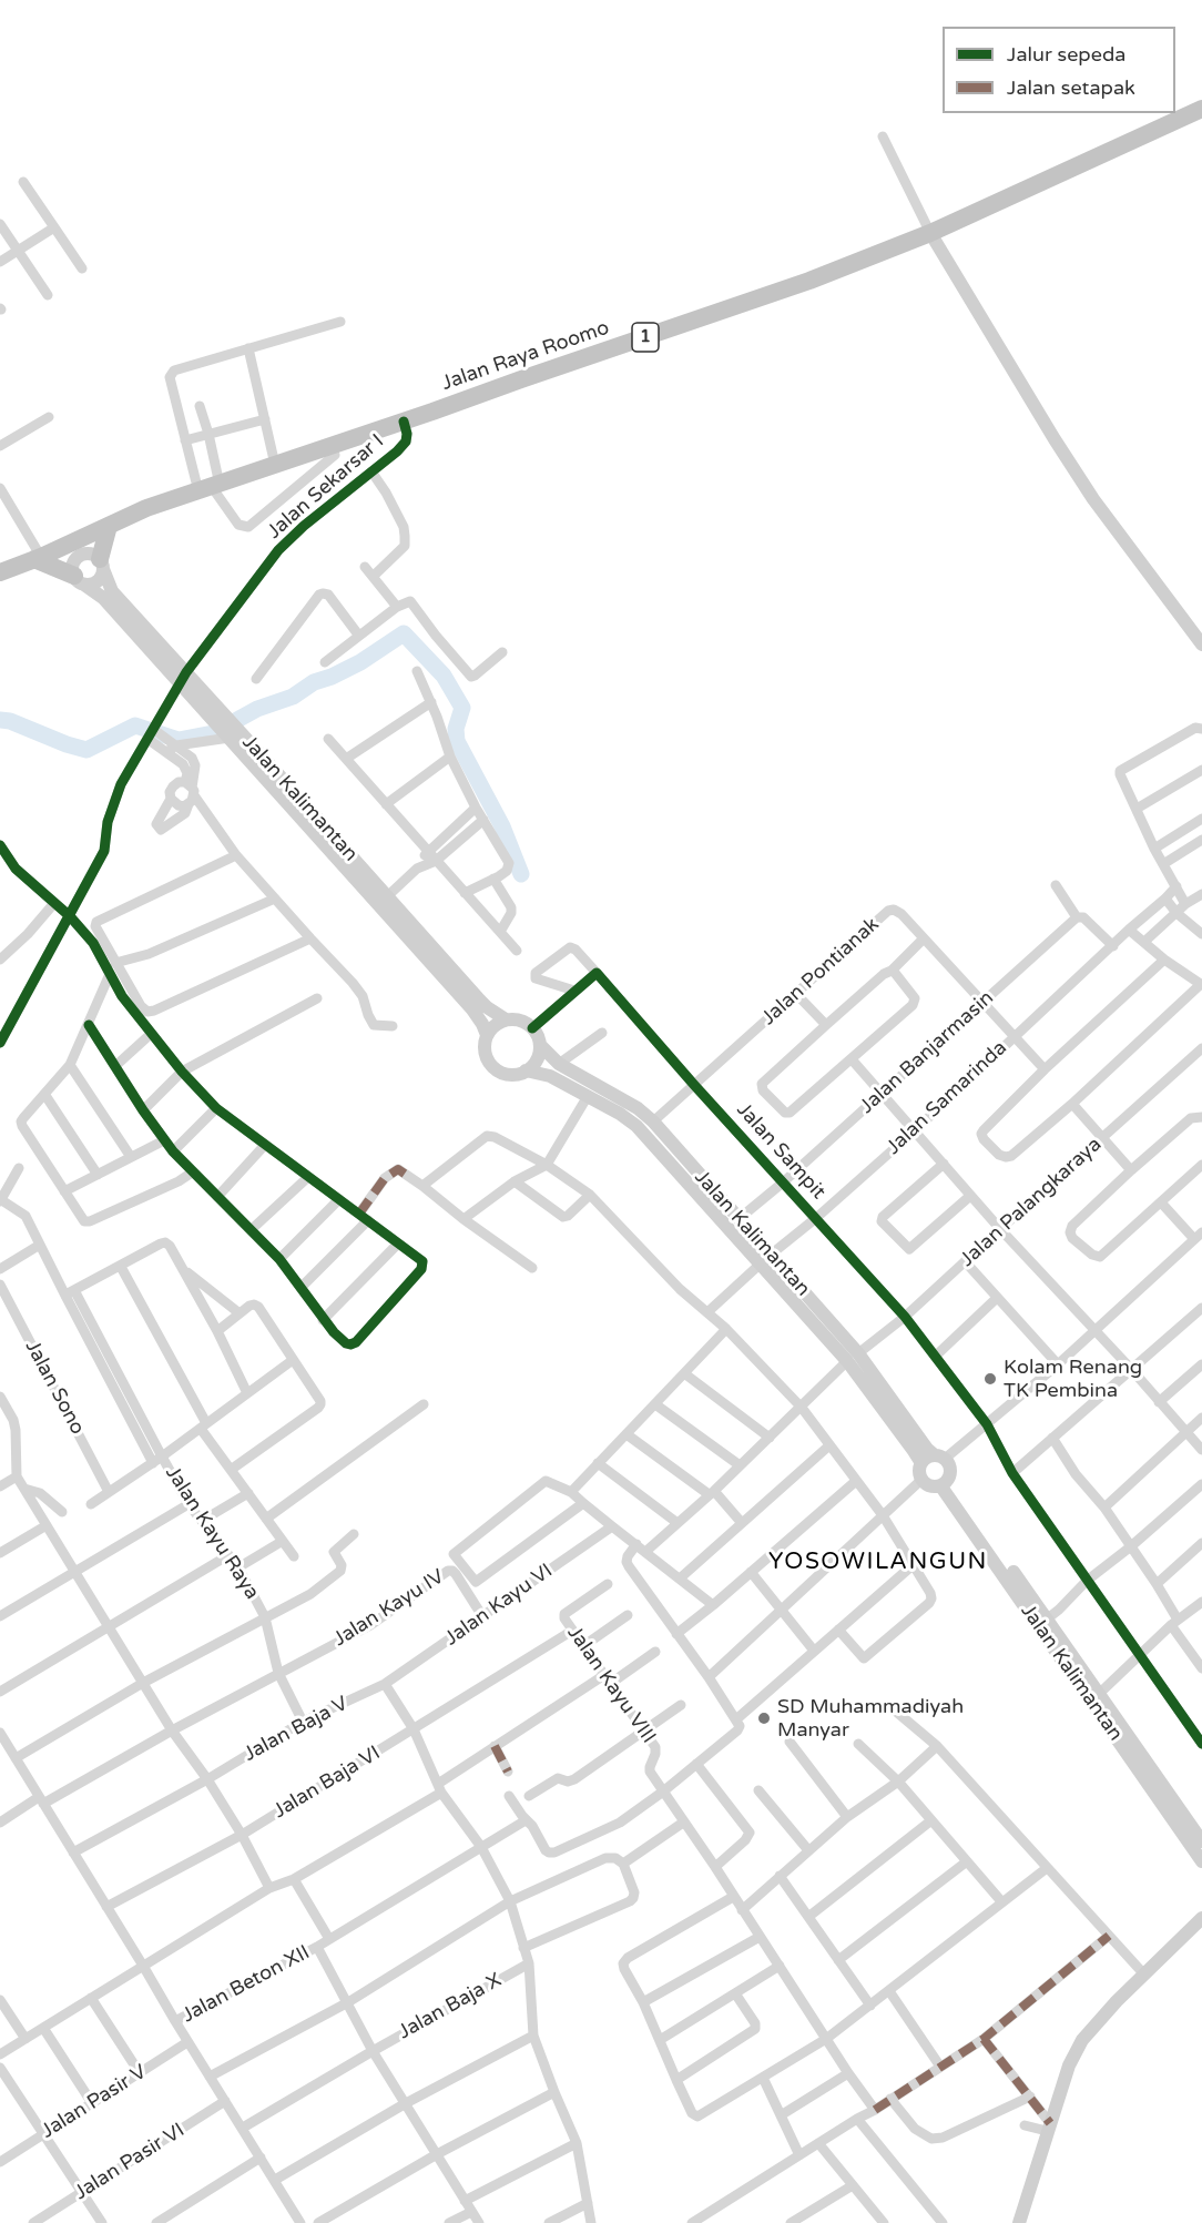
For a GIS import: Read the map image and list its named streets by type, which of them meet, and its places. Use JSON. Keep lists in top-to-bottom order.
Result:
{
  "streets": {
    "highway": ["1", "Jalan Raya Roomo"],
    "main road": ["Jalan Kalimantan"],
    "street": [
      "Jalan Sekarsar I",
      "Jalan Pontianak",
      "Jalan Banjarmasin",
      "Jalan Samarinda",
      "Jalan Sampit",
      "Jalan Palangkaraya",
      "Jalan Sono",
      "Jalan Kayu Raya",
      "Jalan Kayu VI",
      "Jalan Kayu IV",
      "Jalan Kayu VIII",
      "Jalan Baja V",
      "Jalan Baja VI",
      "Jalan Beton XII",
      "Jalan Baja X",
      "Jalan Pasir V",
      "Jalan Pasir VI"
    ]
  },
  "crossings": [
    ["1", "Jalan Raya Roomo"],
    ["1", "Jalan Kalimantan"],
    ["Jalan Raya Roomo", "Jalan Sekarsar I"],
    ["Jalan Raya Roomo", "Jalan Kalimantan"],
    ["Jalan Sekarsar I", "Jalan Kalimantan"],
    ["Jalan Kalimantan", "Jalan Pontianak"],
    ["Jalan Kalimantan", "Jalan Banjarmasin"],
    ["Jalan Kalimantan", "Jalan Samarinda"],
    ["Jalan Kalimantan", "Jalan Palangkaraya"],
    ["Jalan Pontianak", "Jalan Banjarmasin"],
    ["Jalan Pontianak", "Jalan Samarinda"],
    ["Jalan Pontianak", "Jalan Sampit"],
    ["Jalan Banjarmasin", "Jalan Sampit"],
    ["Jalan Samarinda", "Jalan Sampit"],
    ["Jalan Sampit", "Jalan Palangkaraya"],
    ["Jalan Kayu Raya", "Jalan Kayu IV"],
    ["Jalan Kayu Raya", "Jalan Baja V"],
    ["Jalan Kayu VI", "Jalan Kayu IV"],
    ["Jalan Kayu VI", "Jalan Baja V"],
    ["Jalan Kayu VIII", "Jalan Baja VI"]
  ],
  "districts": ["YOSOWILANGUN"],
  "places": ["Kolam Renang TK Pembina", "SD Muhammadiyah Manyar"],
  "legend": ["Jalur sepeda", "Jalan setapak"]
}
